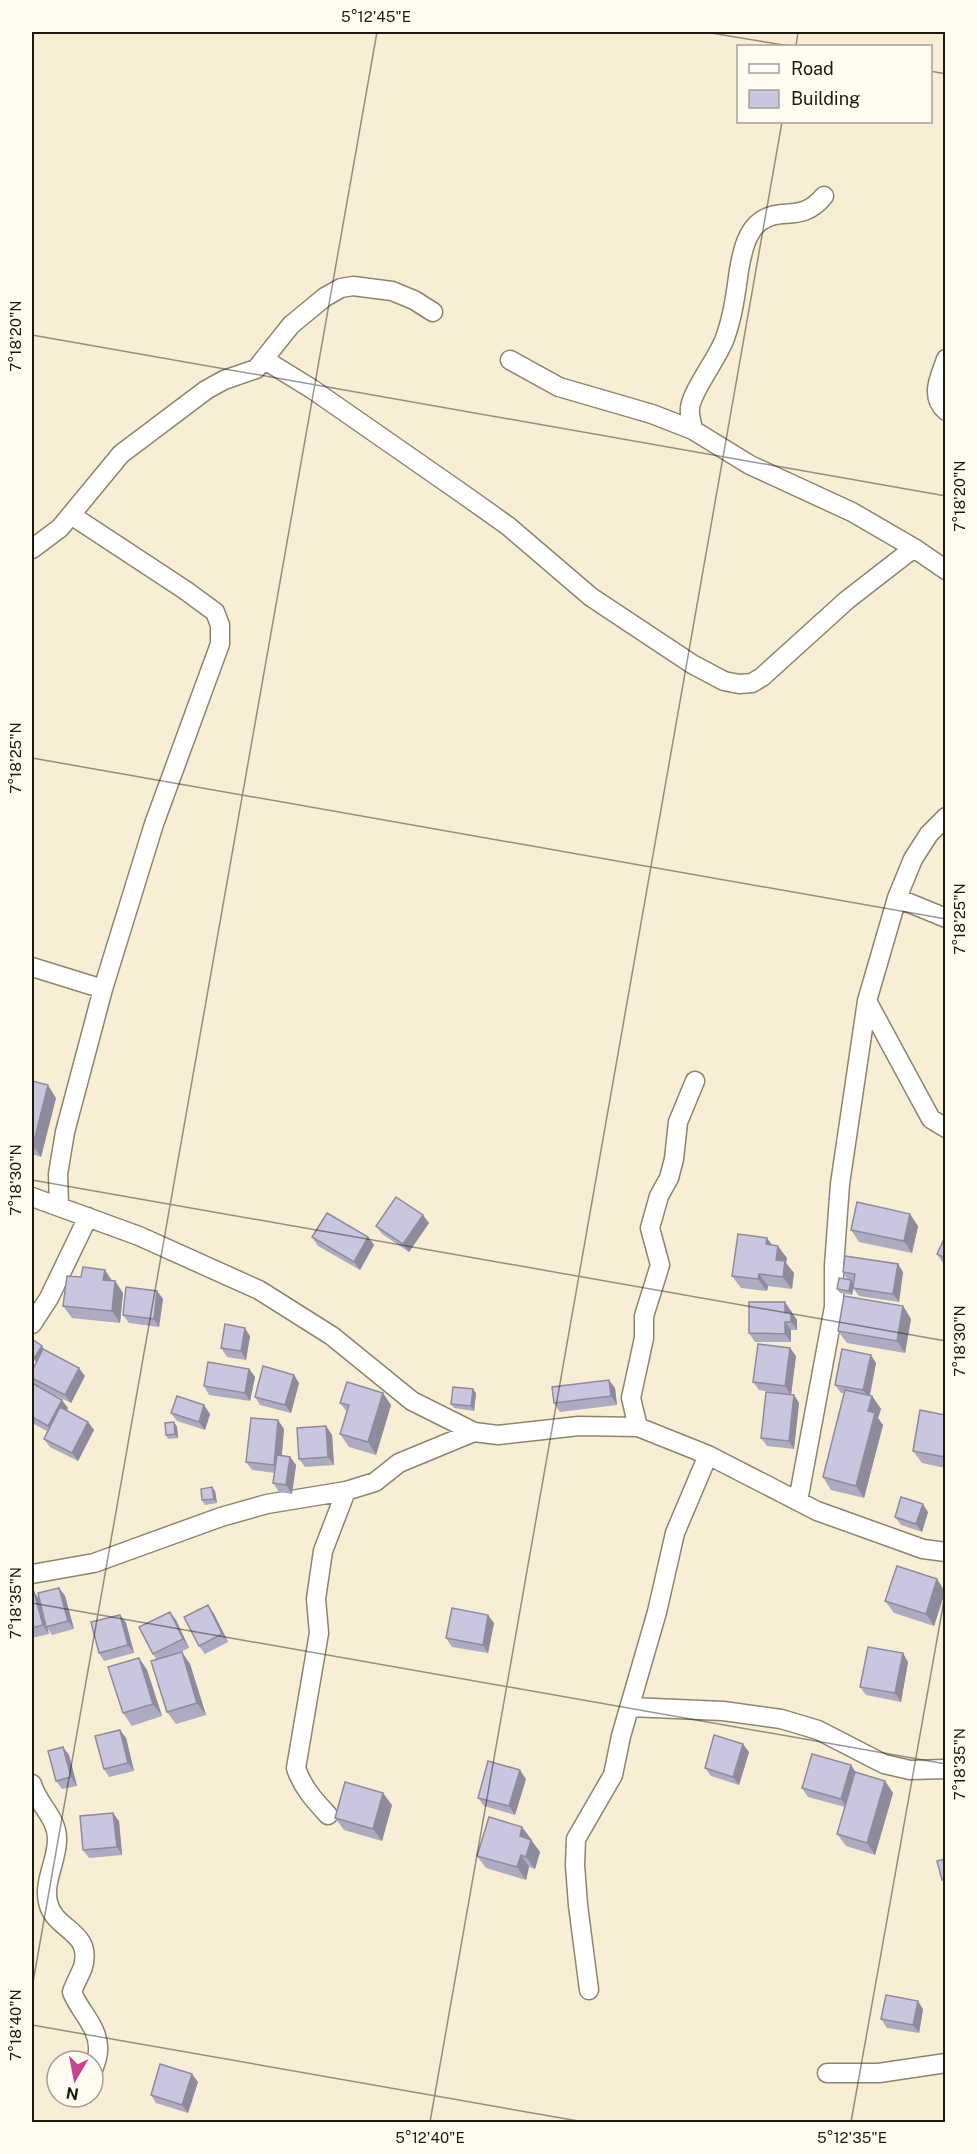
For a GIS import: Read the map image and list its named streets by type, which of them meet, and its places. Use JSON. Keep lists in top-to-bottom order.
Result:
{
  "legend": ["Road", "Building"],
  "north": "bottom",
  "coordinates": [
    "5°12'45\"E",
    "7°18'20\"N",
    "7°18'25\"N",
    "7°18'30\"N",
    "7°18'35\"N",
    "7°18'40\"N",
    "5°12'40\"E",
    "5°12'35\"E"
  ]
}
